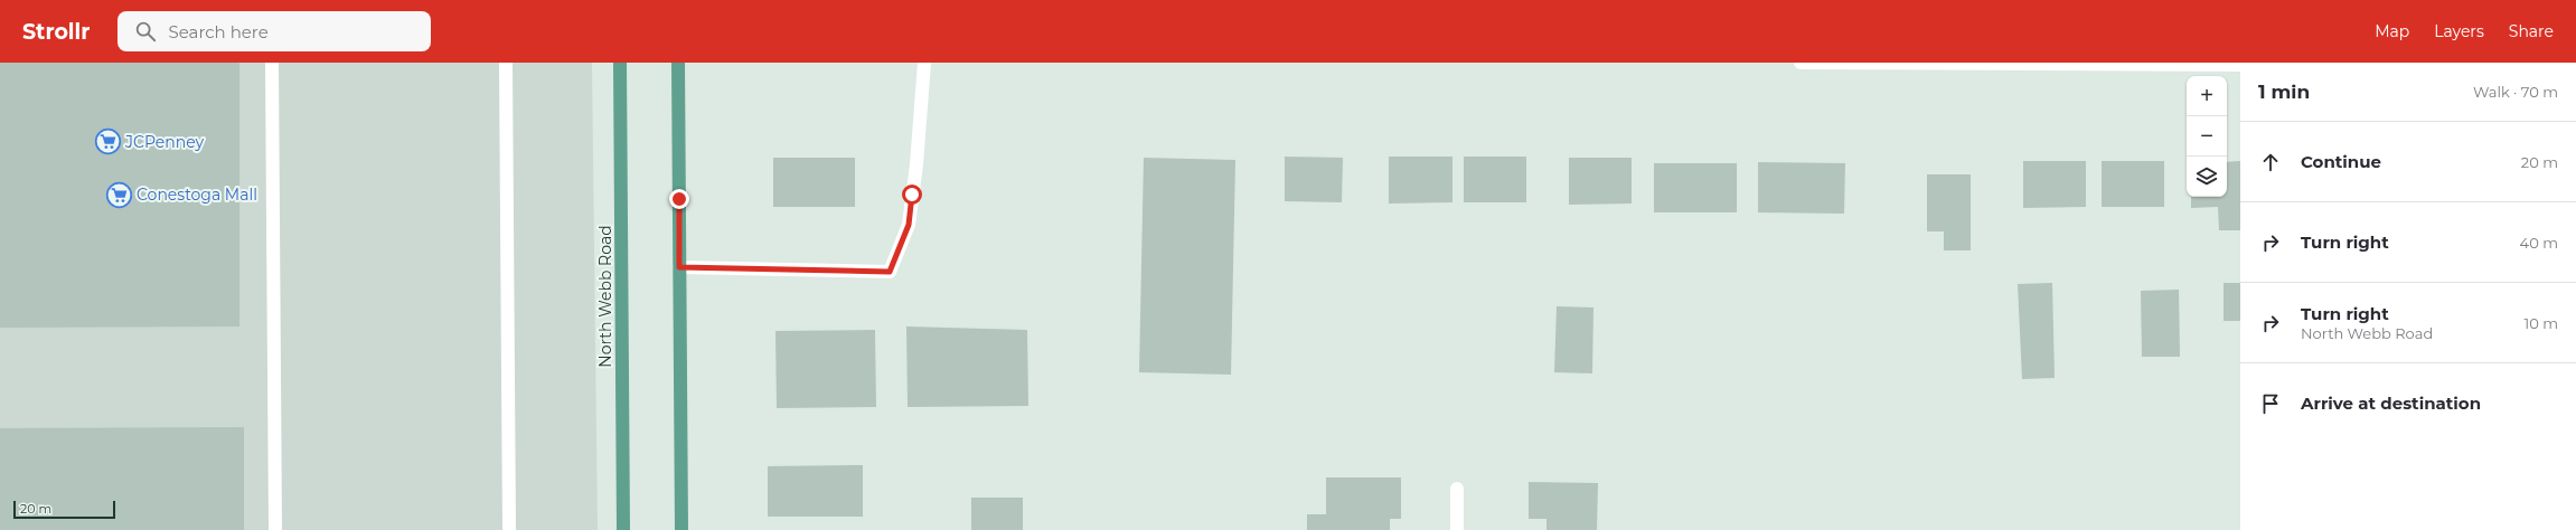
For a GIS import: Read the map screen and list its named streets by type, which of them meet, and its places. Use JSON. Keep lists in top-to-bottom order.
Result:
{
  "streets": {
    "main road": ["North Webb Road"]
  },
  "places": {
    "supermarket": ["JCPenney", "Conestoga Mall"]
  },
  "scale_bar": "20 m",
  "page": {
    "header": "Strollr",
    "search": "Search here",
    "nav": ["Map", "Layers", "Share"],
    "heading": ["1 min", "Walk · 70 m"],
    "map_buttons": ["+", "−"],
    "list": [
      ["Continue", "20 m"],
      ["Turn right", "40 m"],
      ["Turn right", "North Webb Road", "10 m"],
      "Arrive at destination"
    ],
    "scale": "20 m"
  }
}
